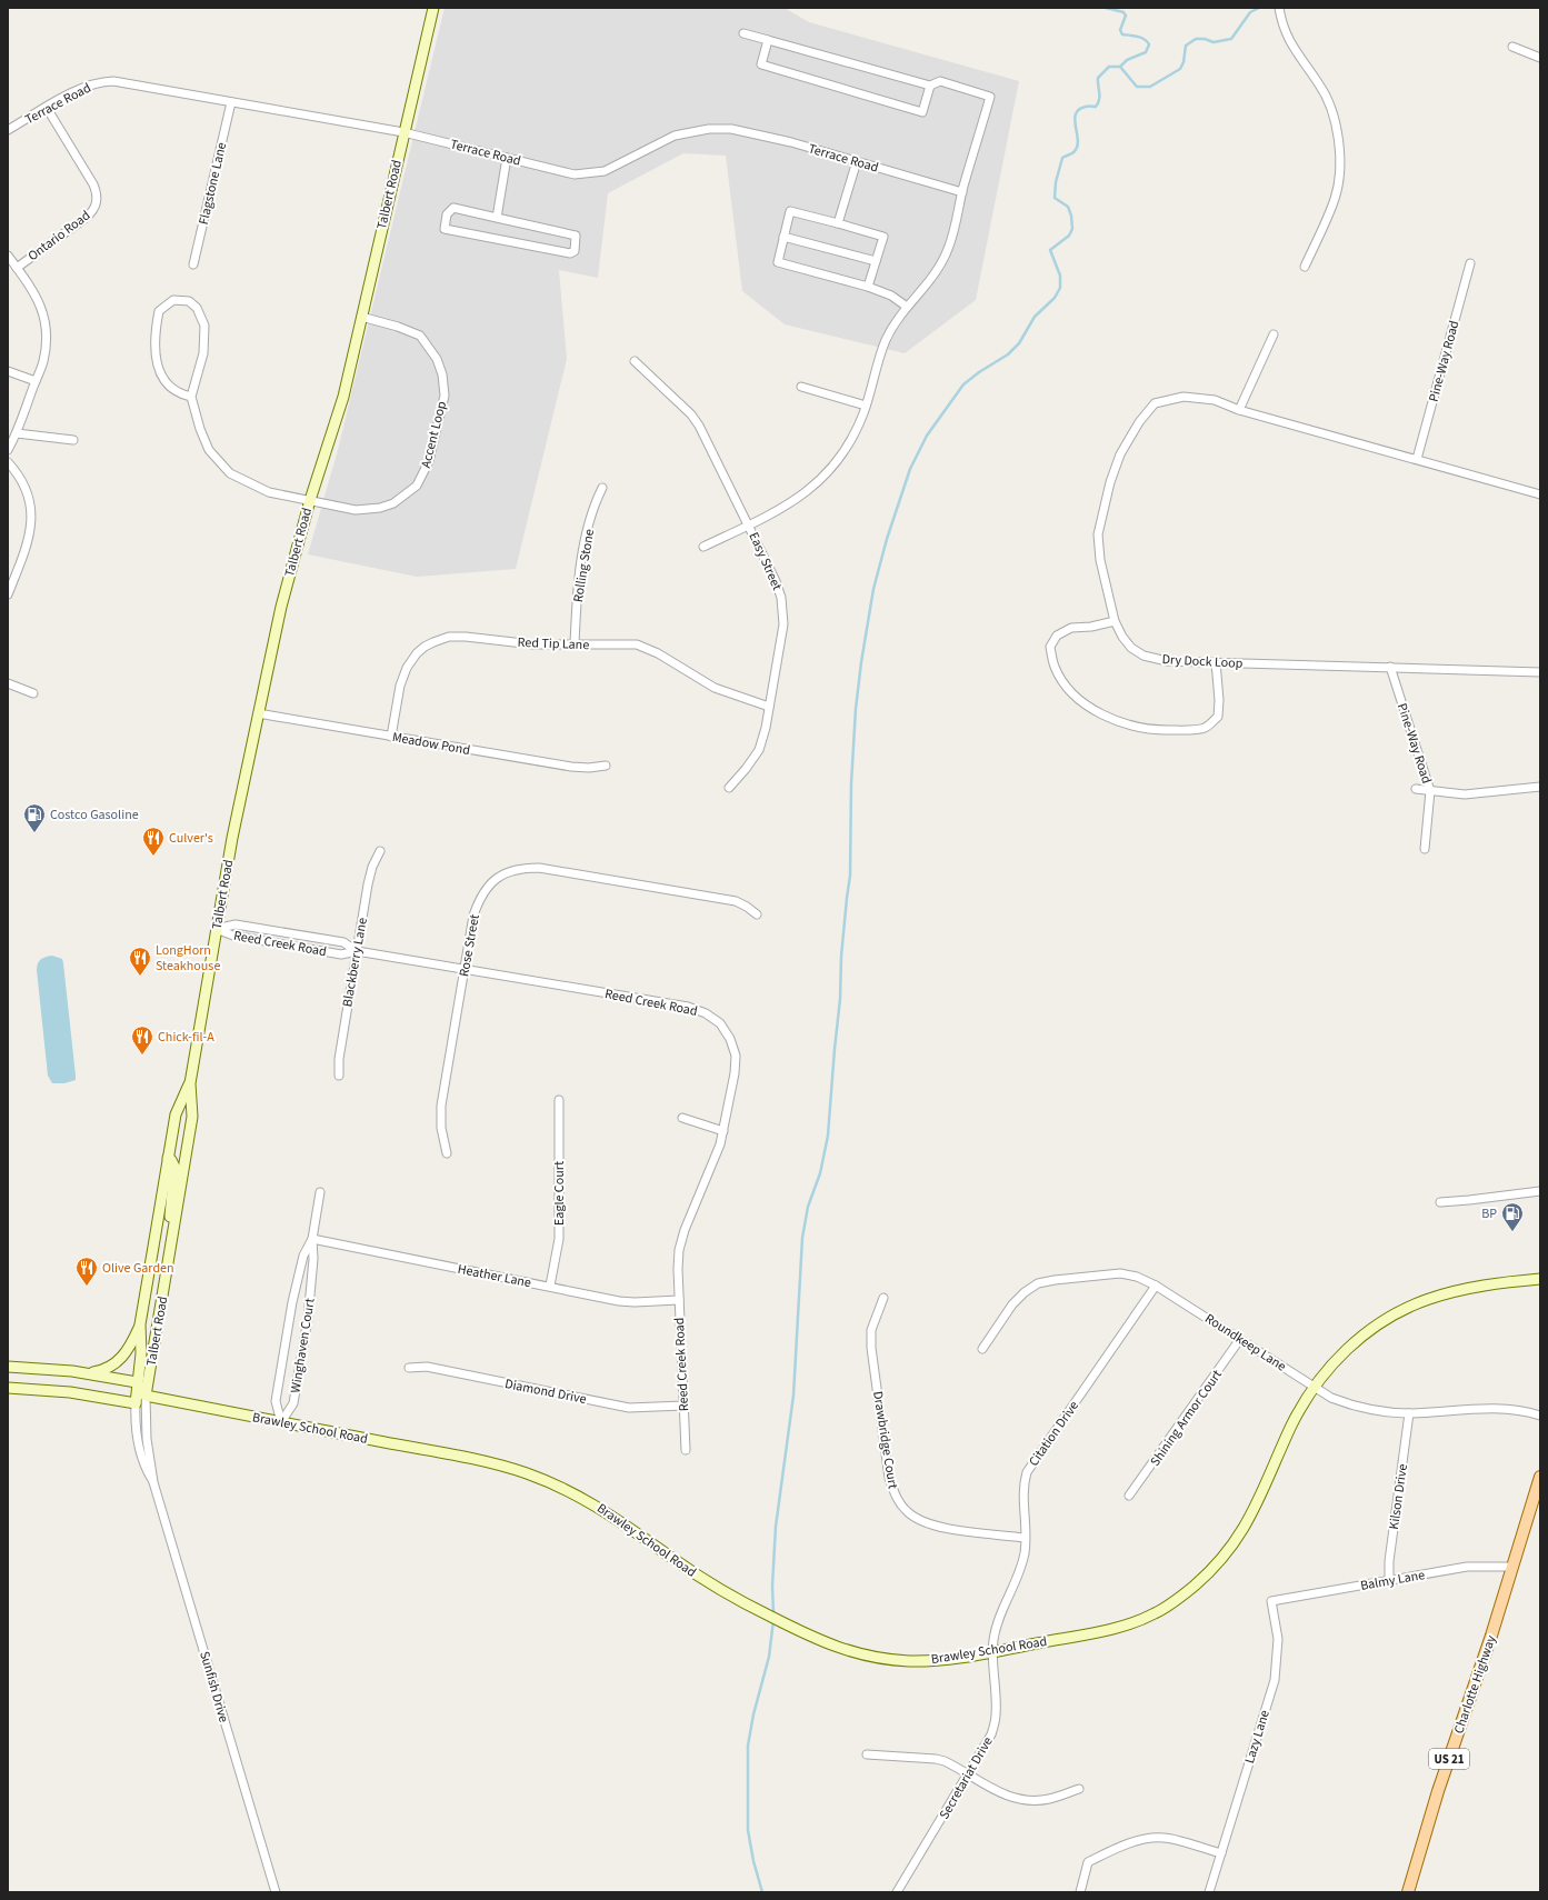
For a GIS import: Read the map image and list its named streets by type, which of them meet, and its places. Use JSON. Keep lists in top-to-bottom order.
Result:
{
  "streets": {
    "main road": ["Charlotte Highway", "US 21"],
    "street": [
      "Terrace Road",
      "Flagstone Lane",
      "Talbert Road",
      "Ontario Road",
      "Pine-Way Road",
      "Accent Loop",
      "Easy Street",
      "Rolling Stone",
      "Red Tip Lane",
      "Dry Dock Loop",
      "Meadow Pond",
      "Reed Creek Road",
      "Rose Street",
      "Blackberry Lane",
      "Eagle Court",
      "Heather Lane",
      "Roundkeep Lane",
      "Winghaven Court",
      "Diamond Drive",
      "Shining Armor Court",
      "Brawley School Road",
      "Citation Drive",
      "Drawbridge Court",
      "Kilson Drive",
      "Balmy Lane",
      "Sunfish Drive",
      "Lazy Lane",
      "Secretariat Drive"
    ]
  },
  "crossings": [
    ["Terrace Road", "Flagstone Lane"],
    ["Terrace Road", "Talbert Road"],
    ["Terrace Road", "Ontario Road"],
    ["Talbert Road", "Accent Loop"],
    ["Talbert Road", "Meadow Pond"],
    ["Talbert Road", "Reed Creek Road"],
    ["Talbert Road", "Brawley School Road"],
    ["Talbert Road", "Sunfish Drive"],
    ["Pine-Way Road", "Dry Dock Loop"],
    ["Easy Street", "Red Tip Lane"],
    ["Rolling Stone", "Red Tip Lane"],
    ["Red Tip Lane", "Meadow Pond"],
    ["Reed Creek Road", "Rose Street"],
    ["Reed Creek Road", "Blackberry Lane"],
    ["Reed Creek Road", "Heather Lane"],
    ["Reed Creek Road", "Diamond Drive"],
    ["Eagle Court", "Heather Lane"],
    ["Heather Lane", "Winghaven Court"],
    ["Roundkeep Lane", "Shining Armor Court"],
    ["Roundkeep Lane", "Brawley School Road"],
    ["Roundkeep Lane", "Citation Drive"],
    ["Roundkeep Lane", "Kilson Drive"],
    ["Winghaven Court", "Brawley School Road"],
    ["Brawley School Road", "Citation Drive"],
    ["Brawley School Road", "Sunfish Drive"],
    ["Brawley School Road", "Secretariat Drive"],
    ["Citation Drive", "Drawbridge Court"],
    ["Citation Drive", "Secretariat Drive"],
    ["Kilson Drive", "Balmy Lane"],
    ["Balmy Lane", "Charlotte Highway"],
    ["Balmy Lane", "Lazy Lane"]
  ],
  "places": {
    "fuel station": ["Costco Gasoline", "BP"],
    "restaurant": [
      "Culver's",
      "LongHorn Steakhouse",
      "Chick-fil-A",
      "Olive Garden"
    ]
  }
}
